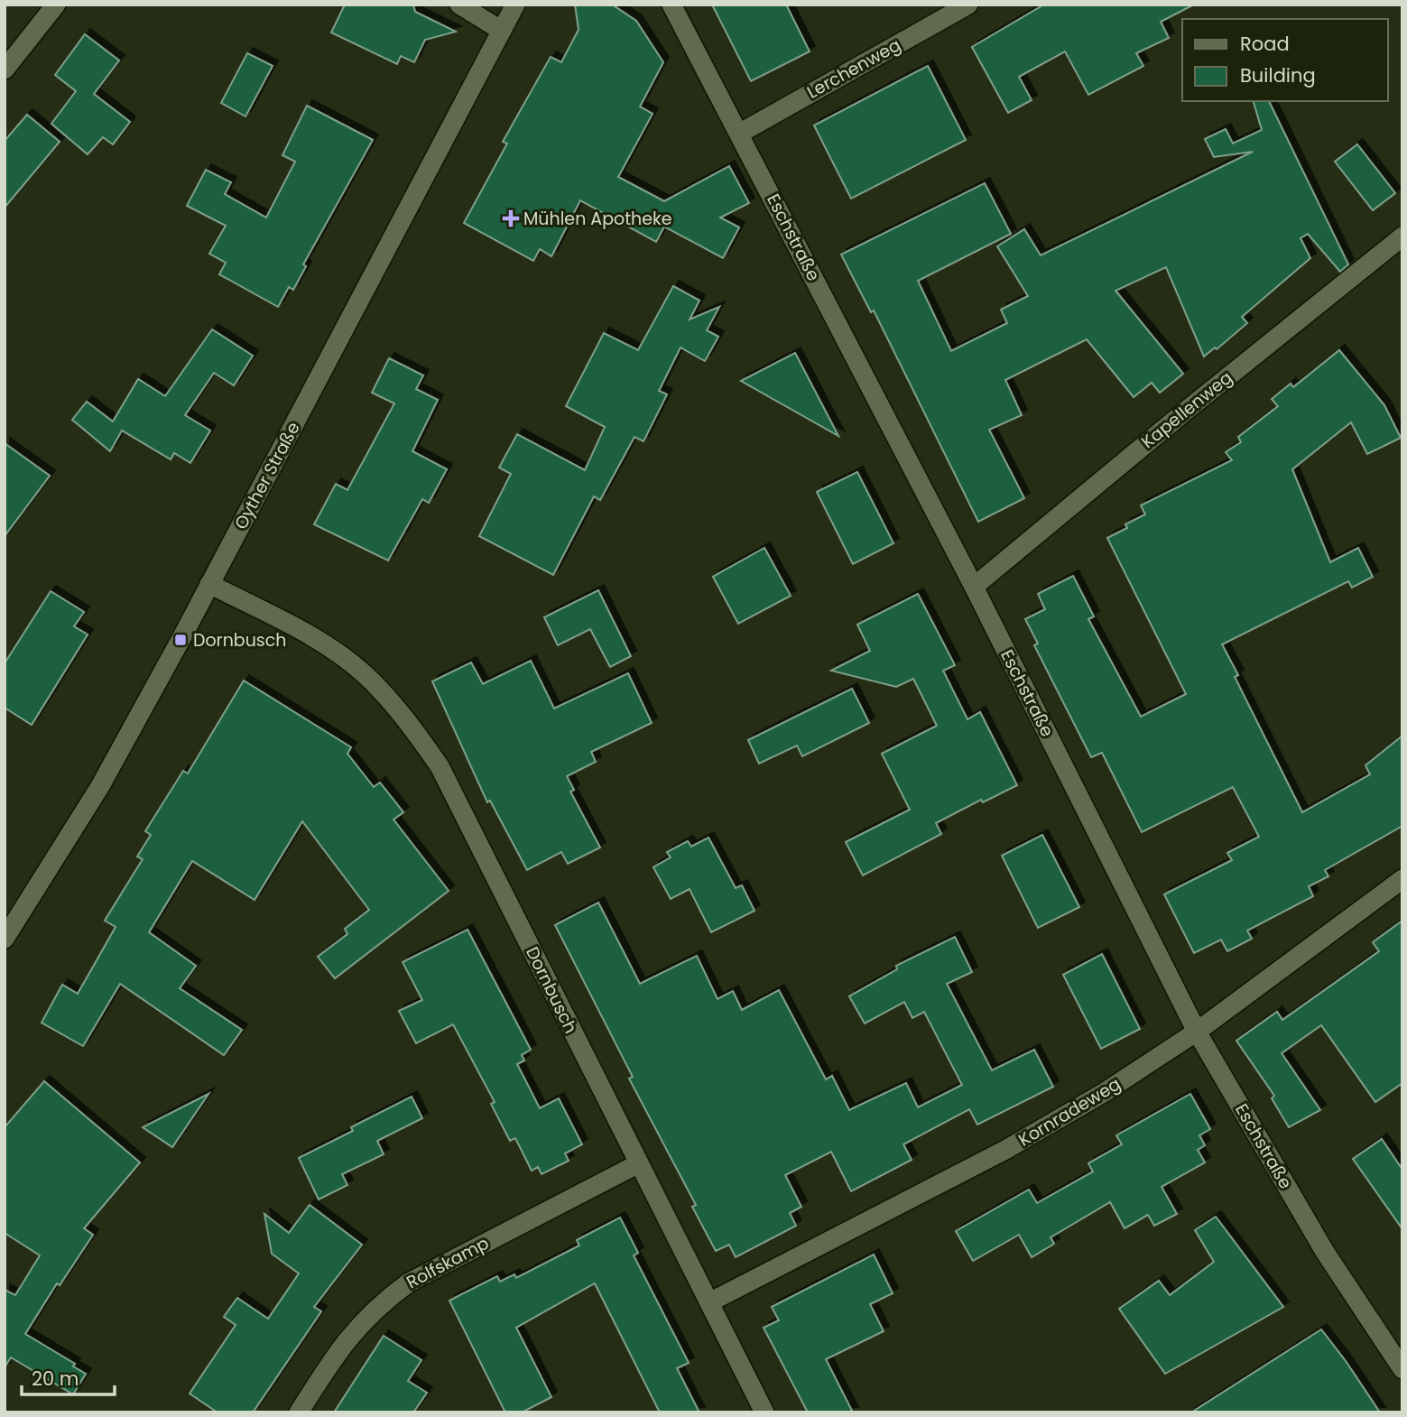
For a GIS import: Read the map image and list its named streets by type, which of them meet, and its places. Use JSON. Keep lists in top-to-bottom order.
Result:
{
  "streets": {
    "street": [
      "Lerchenweg",
      "Eschstraße",
      "Kapellenweg",
      "Oyther Straße",
      "Dornbusch",
      "Kornradeweg",
      "Rolfskamp"
    ]
  },
  "crossings": [
    ["Lerchenweg", "Eschstraße"],
    ["Eschstraße", "Kapellenweg"],
    ["Eschstraße", "Kornradeweg"],
    ["Oyther Straße", "Dornbusch"],
    ["Dornbusch", "Kornradeweg"],
    ["Dornbusch", "Rolfskamp"]
  ],
  "places": {
    "health": ["Mühlen Apotheke"],
    "transit": ["Dornbusch"]
  },
  "legend": ["Road", "Building"],
  "scale_bar": "20 m"
}
